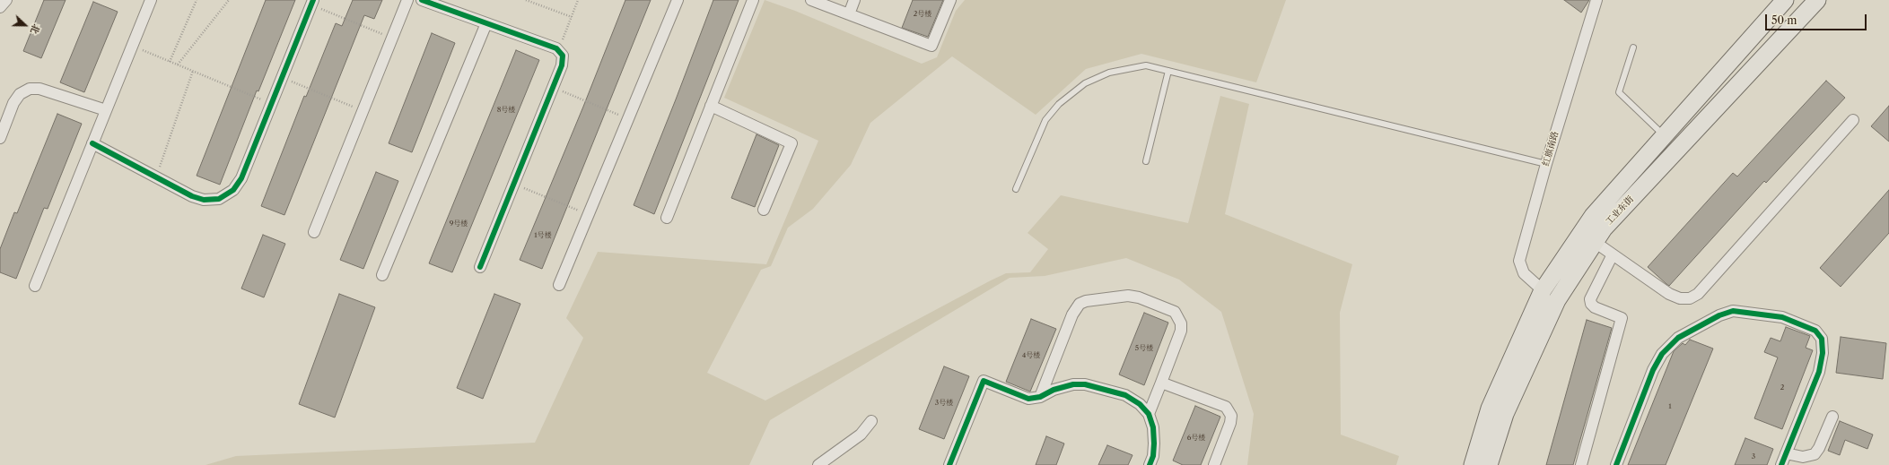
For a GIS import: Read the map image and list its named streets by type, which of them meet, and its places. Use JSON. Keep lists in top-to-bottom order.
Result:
{
  "streets": {
    "main road": ["工业东街"],
    "street": ["红旗南路"]
  },
  "crossings": [
    ["红旗南路", "工业东街"]
  ],
  "house_numbers": [
    "2号楼",
    "8号楼",
    "9号楼",
    "1号楼",
    "5号楼",
    "4号楼",
    "2",
    "3号楼",
    "1",
    "6号楼",
    "3"
  ],
  "scale_bar": "50 m",
  "north": "right"
}
